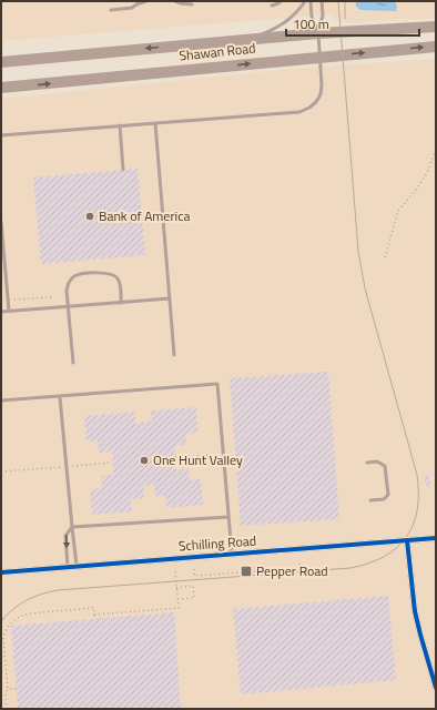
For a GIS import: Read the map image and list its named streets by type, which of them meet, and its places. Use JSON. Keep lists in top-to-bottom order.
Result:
{
  "streets": {
    "main road": ["Shawan Road"],
    "street": ["Schilling Road"]
  },
  "places": {
    "other": ["Bank of America", "One Hunt Valley"],
    "transit": ["Pepper Road"]
  },
  "scale_bar": "100 m"
}
